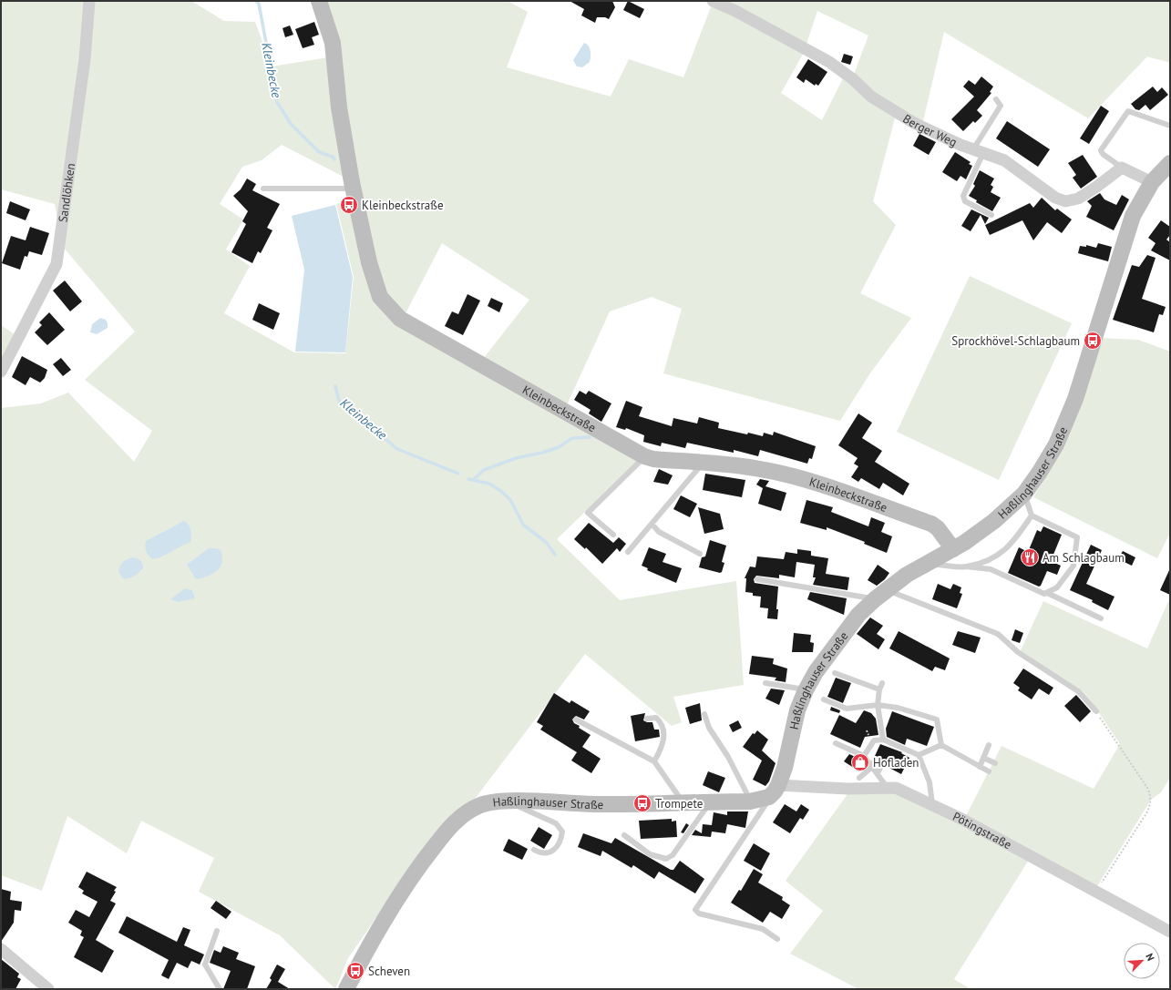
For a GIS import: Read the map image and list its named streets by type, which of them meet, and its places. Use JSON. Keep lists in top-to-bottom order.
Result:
{
  "streets": {
    "main road": ["Kleinbeckstraße", "Haßlinghauser Straße"],
    "street": ["Berger Weg", "Sandlöhken", "Pötingstraße"]
  },
  "crossings": [
    ["Kleinbeckstraße", "Haßlinghauser Straße"],
    ["Haßlinghauser Straße", "Pötingstraße"]
  ],
  "water": ["Kleinbecke"],
  "places": {
    "bus stop": [
      "Kleinbeckstraße",
      "Sprockhövel-Schlagbaum",
      "Trompete",
      "Scheven"
    ],
    "restaurant": ["Am Schlagbaum"],
    "shop": ["Hofladen"]
  },
  "north": "top right"
}
